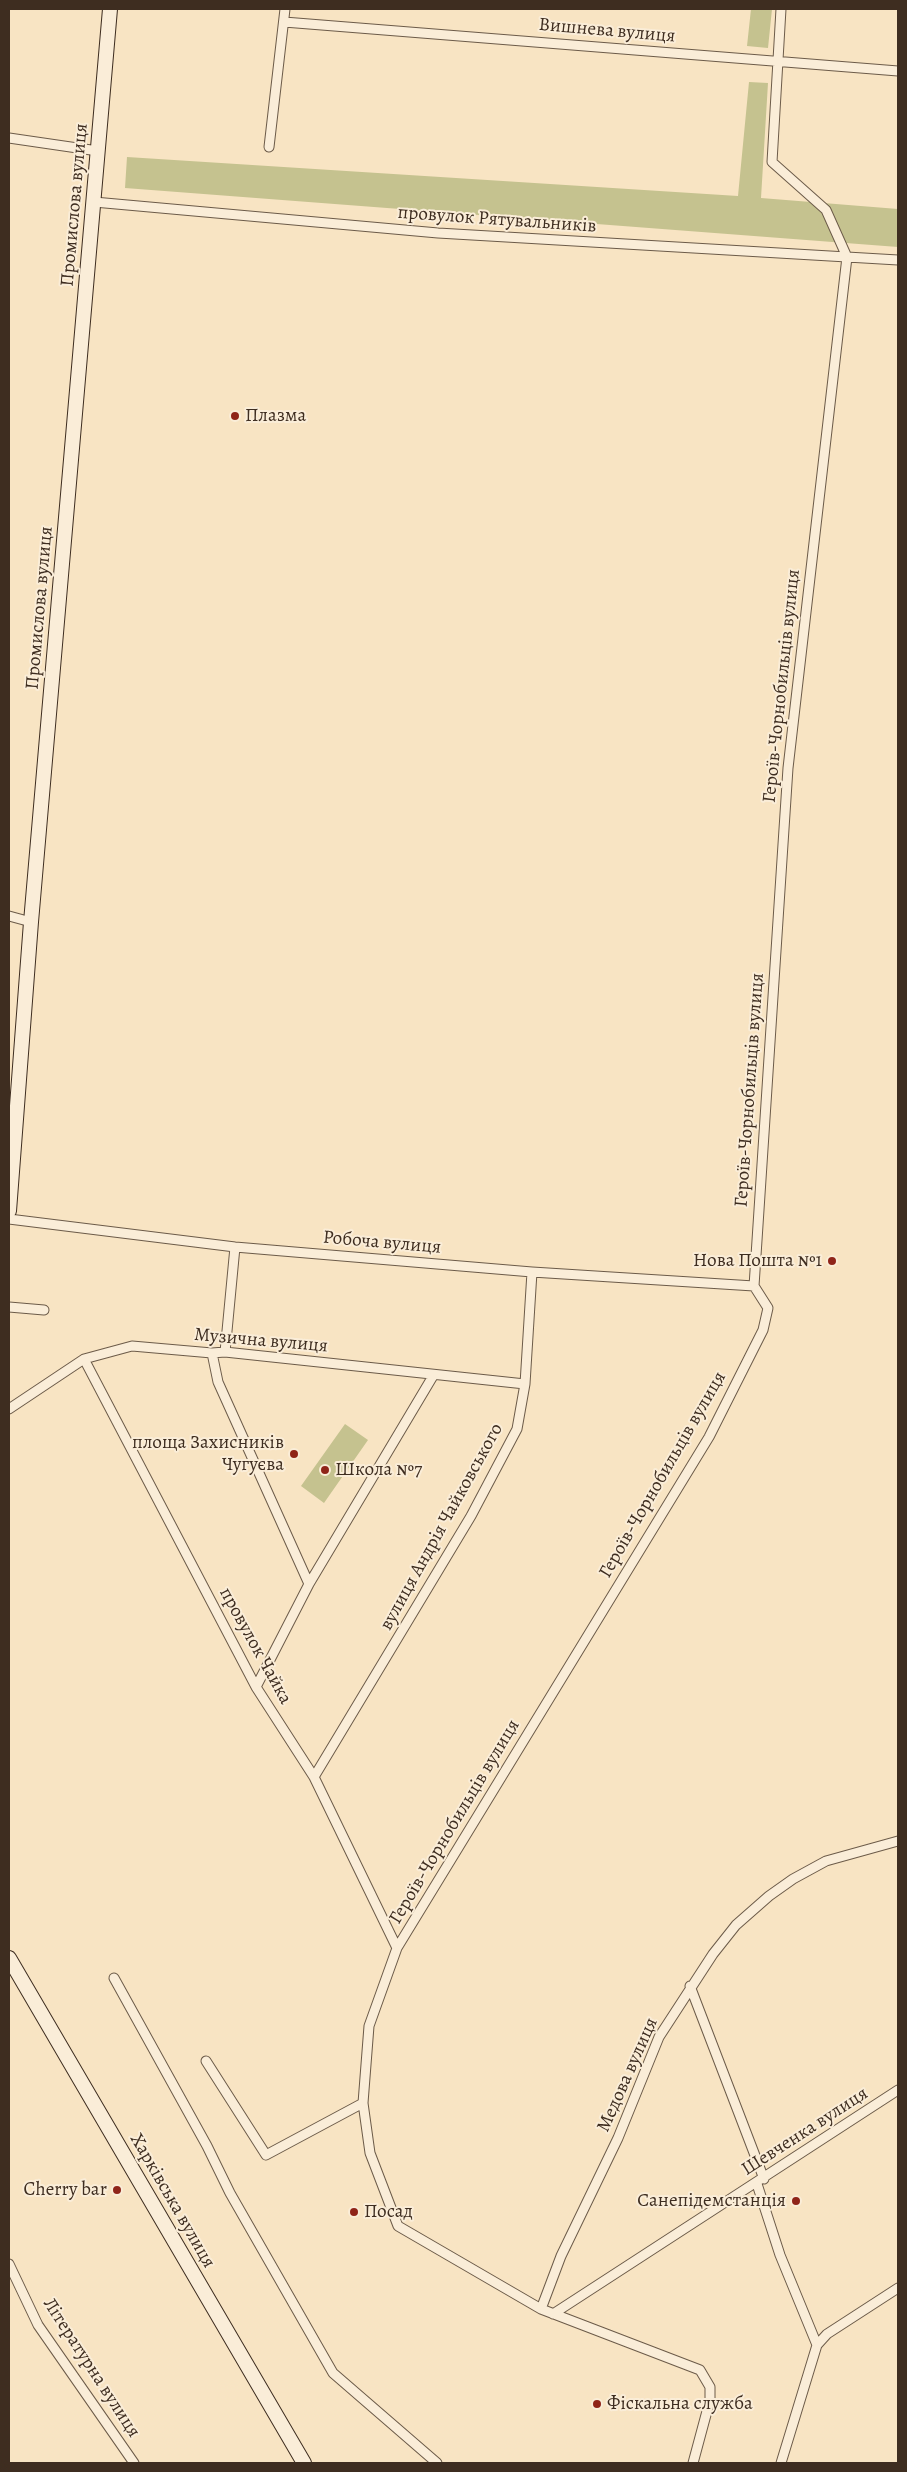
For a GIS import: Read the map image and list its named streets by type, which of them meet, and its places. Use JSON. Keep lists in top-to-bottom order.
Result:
{
  "streets": {
    "street": [
      "Вишнева вулиця",
      "Промислова вулиця",
      "провулок Рятувальників",
      "Героїв-Чорнобильців вулиця",
      "Робоча вулиця",
      "Музична вулиця",
      "вулиця Андрія Чайковського",
      "провулок Чайка",
      "Медова вулиця",
      "Шевченка вулиця",
      "Харківська вулиця",
      "Літературна вулиця"
    ]
  },
  "crossings": [
    ["Промислова вулиця", "провулок Рятувальників"],
    ["провулок Рятувальників", "Героїв-Чорнобильців вулиця"],
    ["Героїв-Чорнобильців вулиця", "Робоча вулиця"],
    ["Героїв-Чорнобильців вулиця", "провулок Чайка"],
    ["Героїв-Чорнобильців вулиця", "Медова вулиця"],
    ["Героїв-Чорнобильців вулиця", "Шевченка вулиця"],
    ["Робоча вулиця", "вулиця Андрія Чайковського"],
    ["Музична вулиця", "вулиця Андрія Чайковського"],
    ["Музична вулиця", "провулок Чайка"],
    ["вулиця Андрія Чайковського", "провулок Чайка"]
  ],
  "places": [
    "Плазма",
    "Нова Пошта №1",
    "площа Захисників Чугуєва",
    "Школа №7",
    "Cherry bar",
    "Санепідемстанція",
    "Посад",
    "Фіскальна служба"
  ]
}
